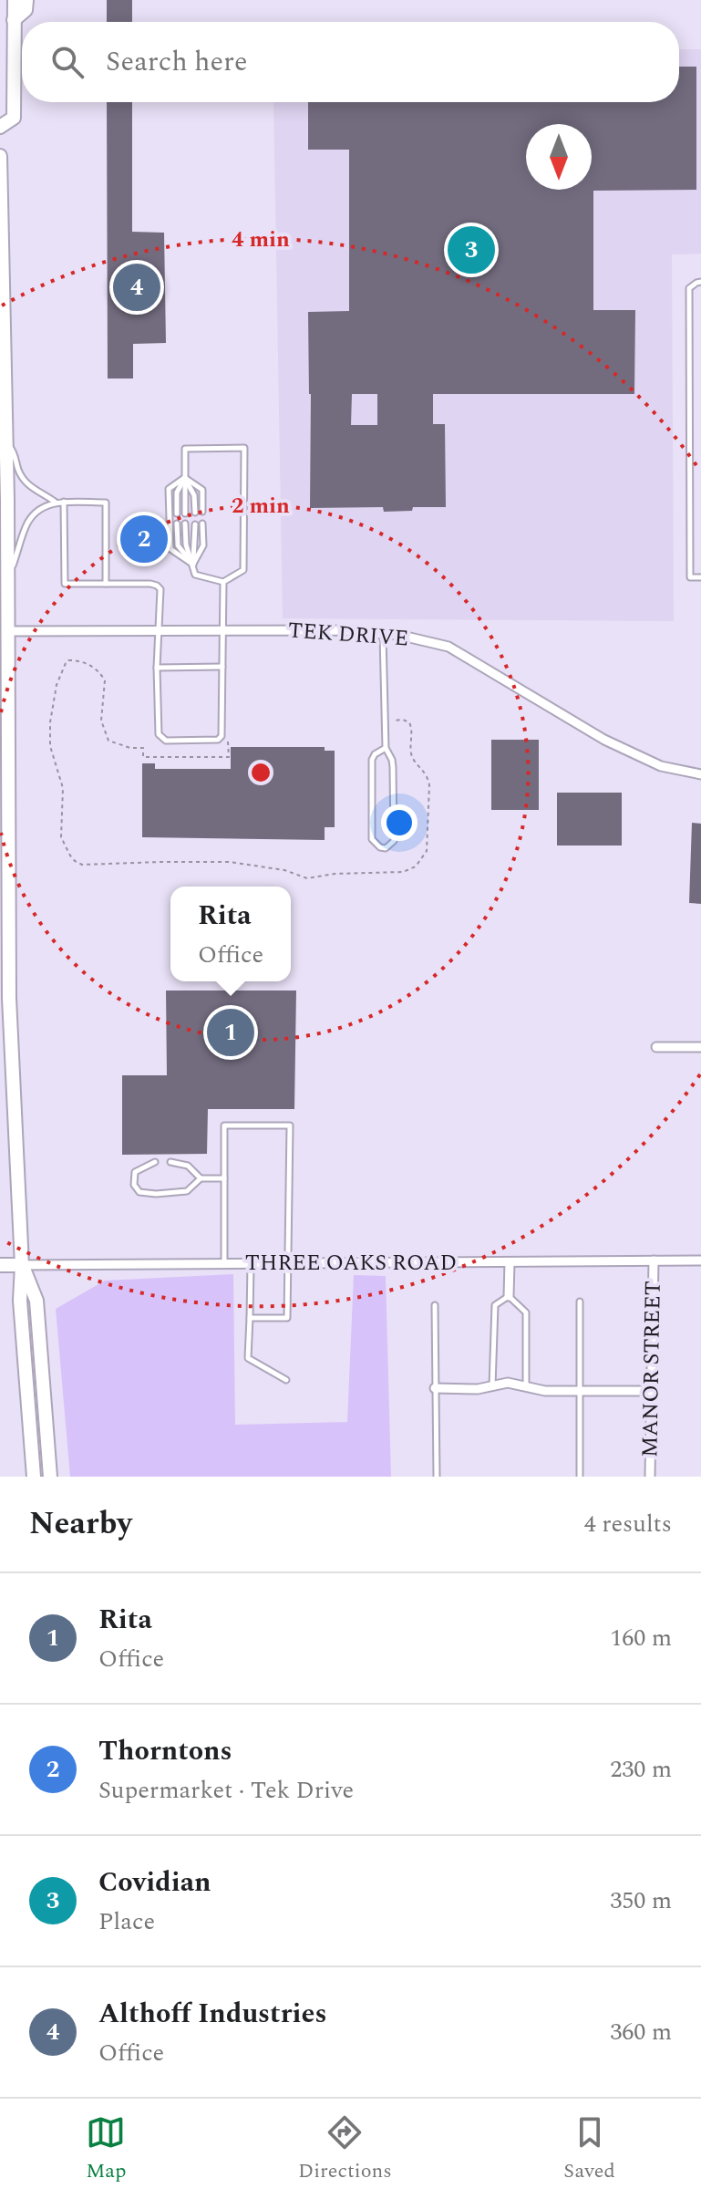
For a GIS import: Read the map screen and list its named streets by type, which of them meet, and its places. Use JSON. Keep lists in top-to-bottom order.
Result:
{
  "streets": {
    "main road": ["THREE OAKS ROAD"],
    "street": ["TEK DRIVE", "MANOR STREET"]
  },
  "crossings": [
    ["THREE OAKS ROAD", "MANOR STREET"]
  ],
  "north": "bottom",
  "page": {
    "search": "Search here",
    "pins": [
      "3",
      "4",
      "2",
      "1"
    ],
    "popup": ["Rita", "Office"],
    "heading": ["Nearby", "4 results"],
    "list": [
      {
        "mark": "1",
        "name": "Rita",
        "note": "Office",
        "value": "160 m"
      },
      {
        "mark": "2",
        "name": "Thorntons",
        "note": "Supermarket · Tek Drive",
        "value": "230 m"
      },
      {
        "mark": "3",
        "name": "Covidian",
        "note": "Place",
        "value": "350 m"
      },
      {
        "mark": "4",
        "name": "Althoff Industries",
        "note": "Office",
        "value": "360 m"
      }
    ],
    "nav": ["Map", "Directions", "Saved"]
  },
  "rings": ["4 min", "2 min"]
}
